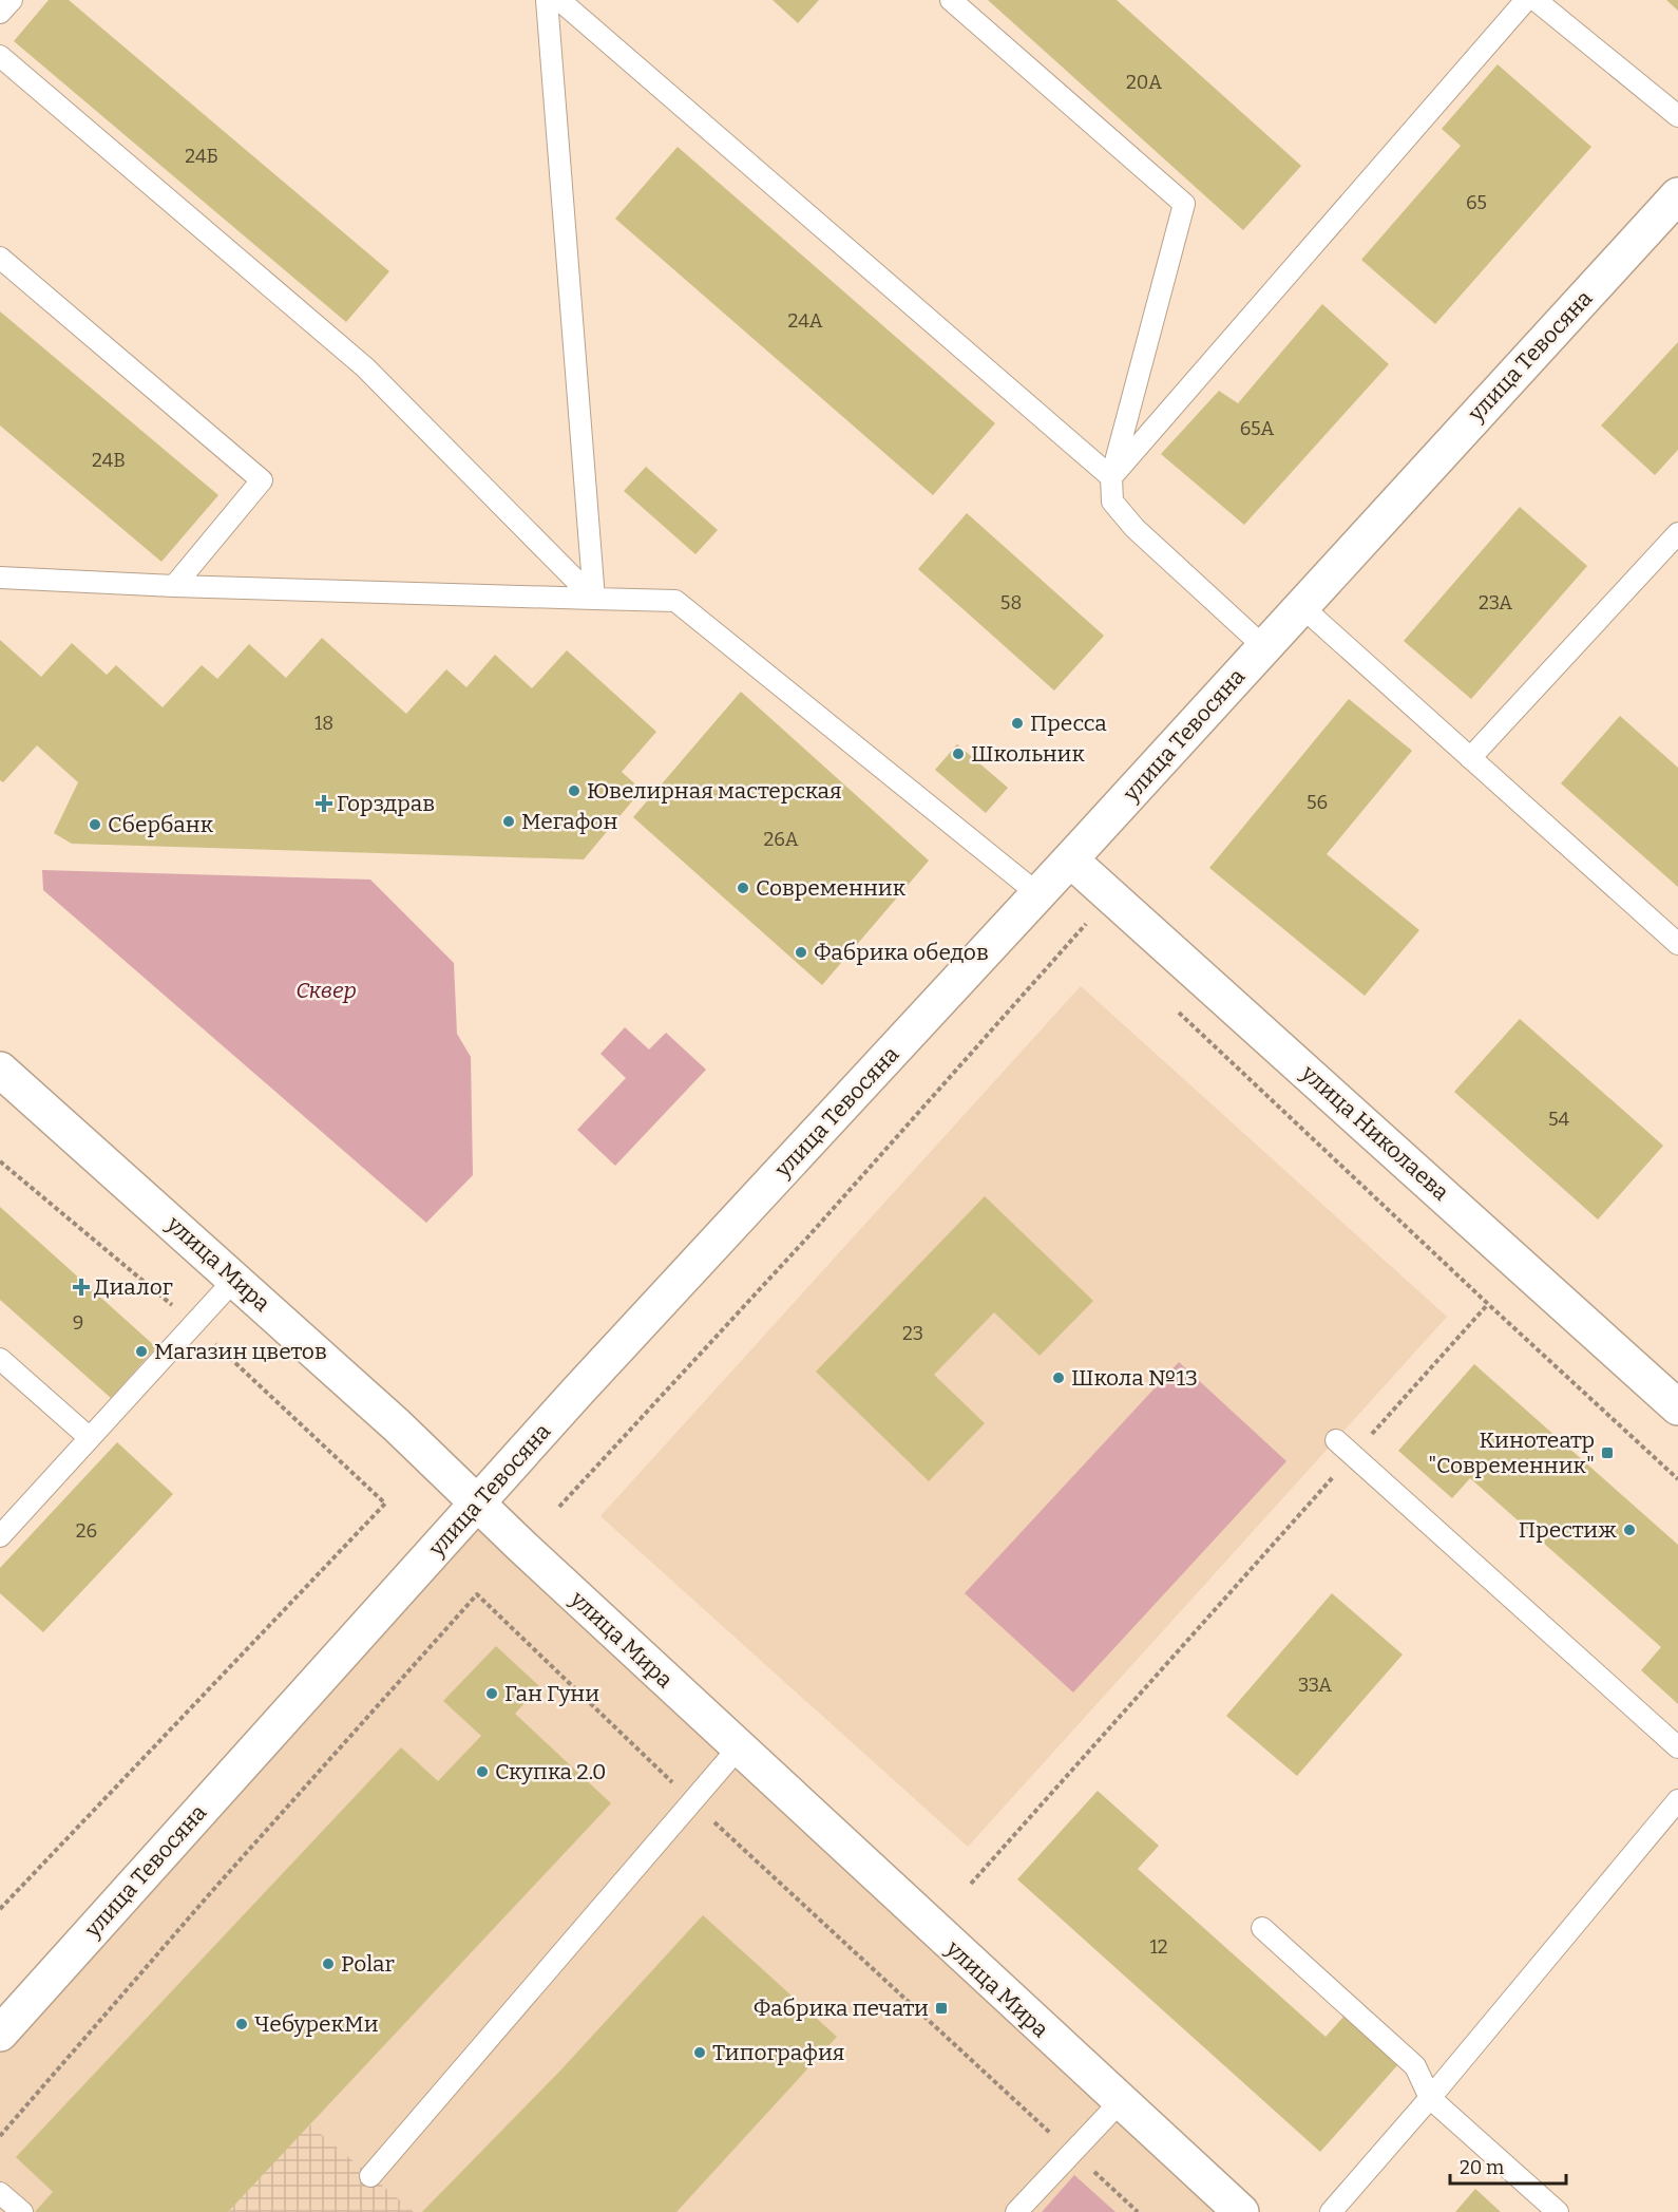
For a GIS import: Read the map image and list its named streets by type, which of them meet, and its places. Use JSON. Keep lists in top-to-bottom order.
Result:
{
  "streets": {
    "main road": ["улица Тевосяна", "улица Николаева", "улица Мира"]
  },
  "crossings": [
    ["улица Тевосяна", "улица Николаева"],
    ["улица Тевосяна", "улица Мира"]
  ],
  "parks": ["Сквер"],
  "places": {
    "other": [
      "Пресса",
      "Школьник",
      "Ювелирная мастерская",
      "Мегафон",
      "Сбербанк",
      "Современник",
      "Фабрика обедов",
      "Магазин цветов",
      "Школа №13",
      "Престиж",
      "Ган Гуни",
      "Скупка 2.0",
      "Polar",
      "ЧебурекМи",
      "Типография"
    ],
    "health": ["Горздрав", "Диалог"],
    "transit": ["Кинотеатр \"Современник\"", "Фабрика печати"]
  },
  "house_numbers": [
    "20А",
    "24Б",
    "65",
    "24А",
    "65А",
    "24В",
    "58",
    "23А",
    "18",
    "56",
    "26А",
    "54",
    "9",
    "23",
    "26",
    "33А",
    "12"
  ],
  "scale_bar": "20 m"
}
